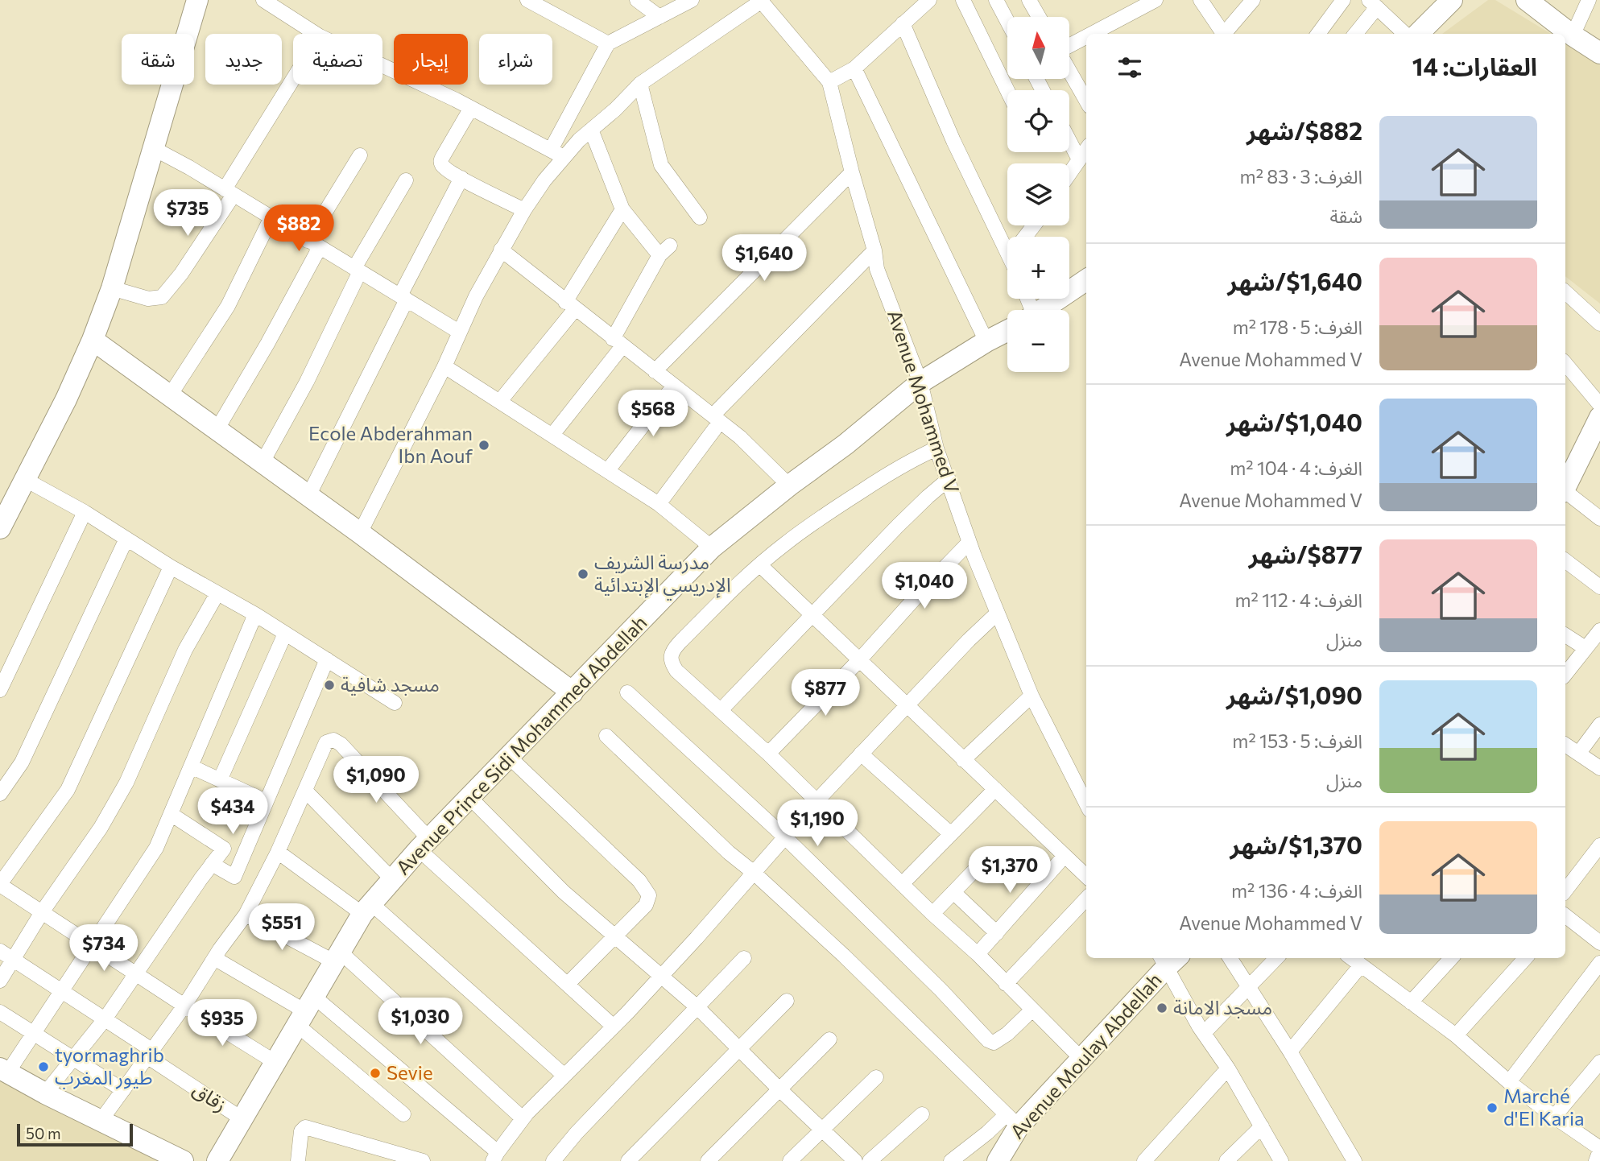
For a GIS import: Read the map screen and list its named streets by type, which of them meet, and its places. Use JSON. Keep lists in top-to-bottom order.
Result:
{
  "streets": {
    "street": [
      "Avenue Mohammed V",
      "Avenue Prince Sidi Mohammed Abdellah",
      "Avenue Moulay Abdellah",
      "زقاق"
    ]
  },
  "crossings": [
    ["Avenue Mohammed V", "Avenue Prince Sidi Mohammed Abdellah"],
    ["Avenue Prince Sidi Mohammed Abdellah", "زقاق"]
  ],
  "places": [
    "Ecole Abderahman Ibn Aouf",
    "مدرسة الشريف الإدريسي الإبتدائية",
    "مسجد شافية",
    "مسجد الامانة",
    "tyormaghrib طيور المغرب",
    "Sevie",
    "Marché d'El Karia"
  ],
  "scale_bar": "50 m",
  "north": "top",
  "page": {
    "map_buttons": ["+", "−"],
    "chip": [
      "شراء",
      "إيجار",
      "تصفية",
      "جديد",
      "شقة"
    ],
    "heading": "العقارات: 14",
    "list": [
      {
        "name": "$882/شهر",
        "note": "الغرف: 3 · 83 m² · شقة"
      },
      {
        "name": "$1,640/شهر",
        "note": "الغرف: 5 · 178 m² · Avenue Mohammed V"
      },
      {
        "name": "$1,040/شهر",
        "note": "الغرف: 4 · 104 m² · Avenue Mohammed V"
      },
      {
        "name": "$877/شهر",
        "note": "الغرف: 4 · 112 m² · منزل"
      },
      {
        "name": "$1,090/شهر",
        "note": "الغرف: 5 · 153 m² · منزل"
      },
      {
        "name": "$1,370/شهر",
        "note": "الغرف: 4 · 136 m² · Avenue Mohammed V"
      }
    ],
    "price": [
      "$735",
      "$882",
      "$1,640",
      "$568",
      "$1,040",
      "$877",
      "$1,090",
      "$434",
      "$1,190",
      "$1,370",
      "$551",
      "$734",
      "$1,030",
      "$935"
    ],
    "scale": "50 m"
  }
}
